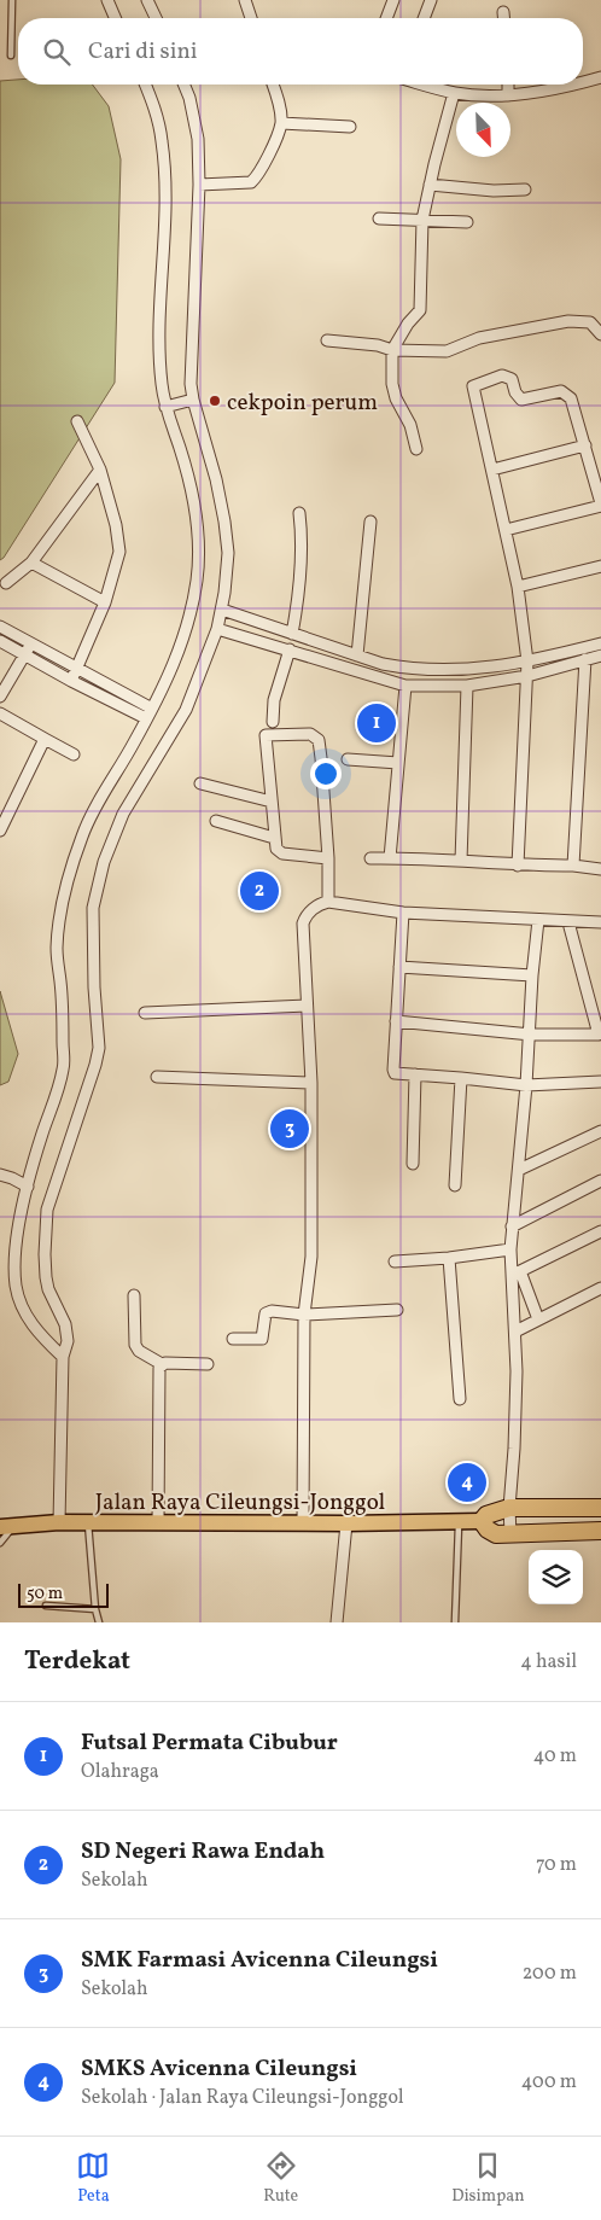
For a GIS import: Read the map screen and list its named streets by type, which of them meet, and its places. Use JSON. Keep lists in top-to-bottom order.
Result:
{
  "streets": {
    "highway": ["Jalan Raya Cileungsi-Jonggol"]
  },
  "places": ["cekpoin perum"],
  "scale_bar": "50 m",
  "north": "bottom right",
  "page": {
    "search": "Cari di sini",
    "pins": [
      "1",
      "2",
      "3",
      "4"
    ],
    "scale": "50 m",
    "heading": ["Terdekat", "4 hasil"],
    "list": [
      {
        "mark": "1",
        "name": "Futsal Permata Cibubur",
        "note": "Olahraga",
        "value": "40 m"
      },
      {
        "mark": "2",
        "name": "SD Negeri Rawa Endah",
        "note": "Sekolah",
        "value": "70 m"
      },
      {
        "mark": "3",
        "name": "SMK Farmasi Avicenna Cileungsi",
        "note": "Sekolah",
        "value": "200 m"
      },
      {
        "mark": "4",
        "name": "SMKS Avicenna Cileungsi",
        "note": "Sekolah · Jalan Raya Cileungsi-Jonggol",
        "value": "400 m"
      }
    ],
    "nav": ["Peta", "Rute", "Disimpan"]
  }
}
